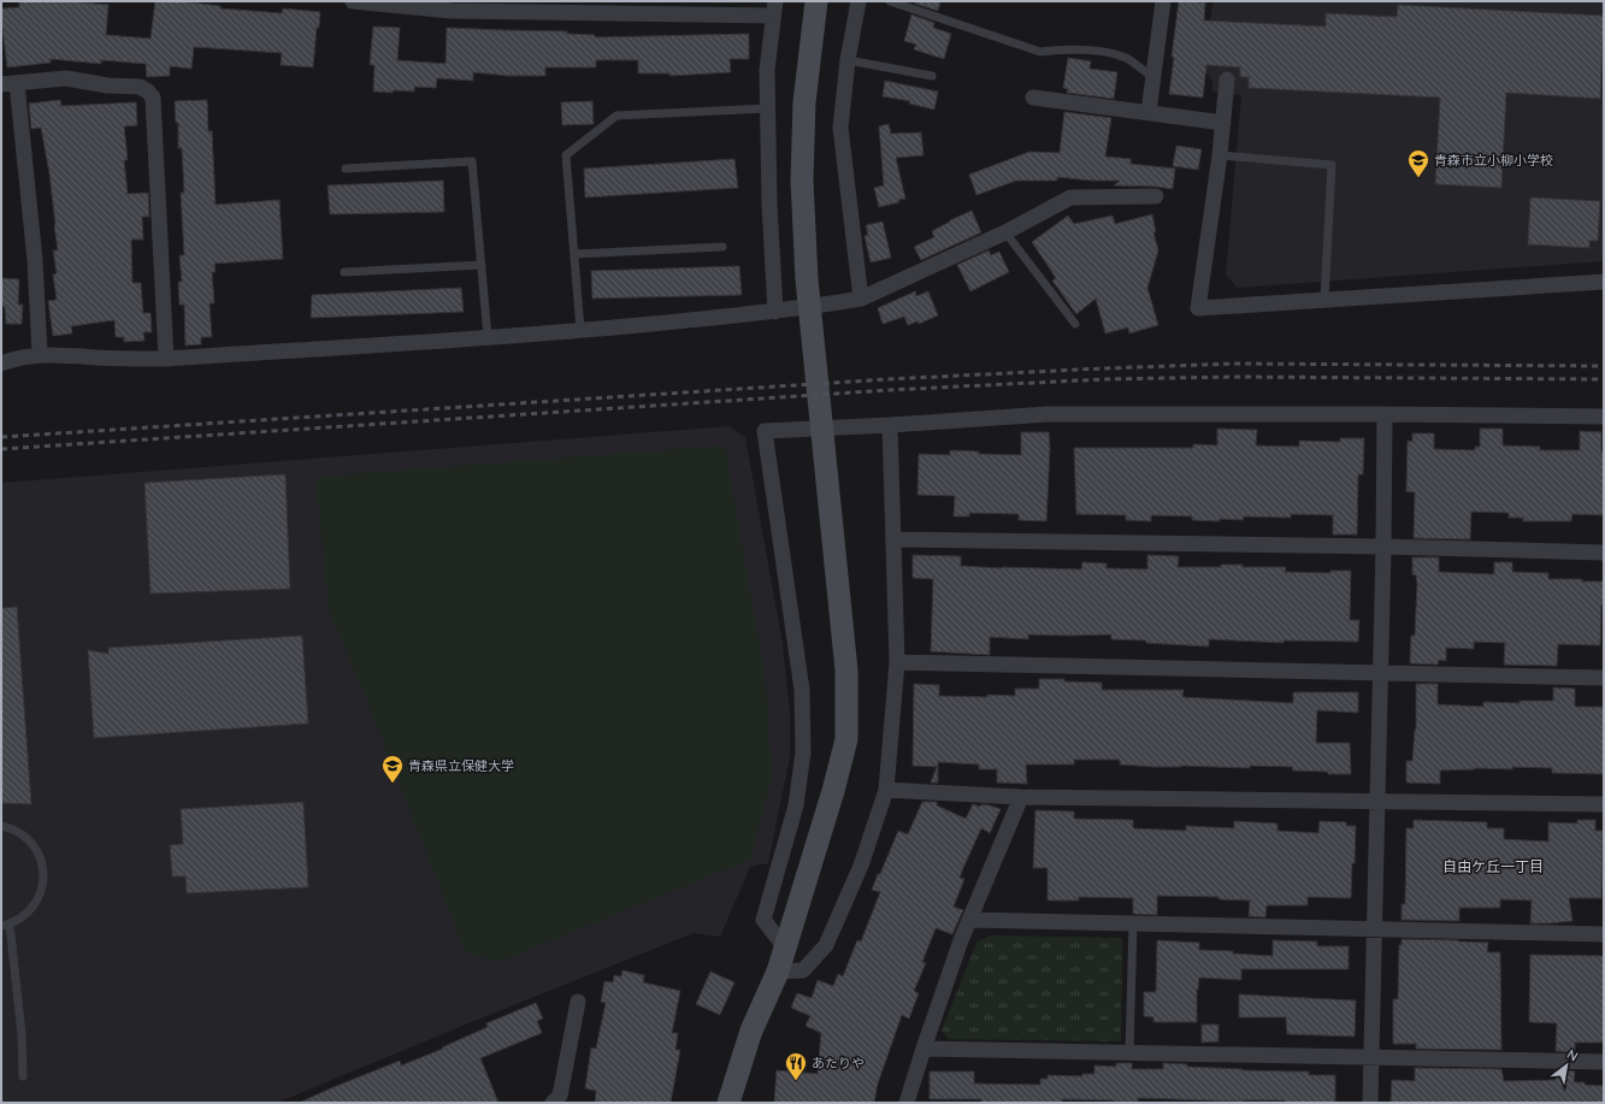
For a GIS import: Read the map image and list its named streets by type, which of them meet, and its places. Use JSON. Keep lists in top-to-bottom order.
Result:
{
  "districts": ["自由ケ丘一丁目"],
  "places": {
    "school or university": ["青森市立小柳小学校", "青森県立保健大学"],
    "restaurant": ["あたりや"]
  },
  "north": "top right"
}
